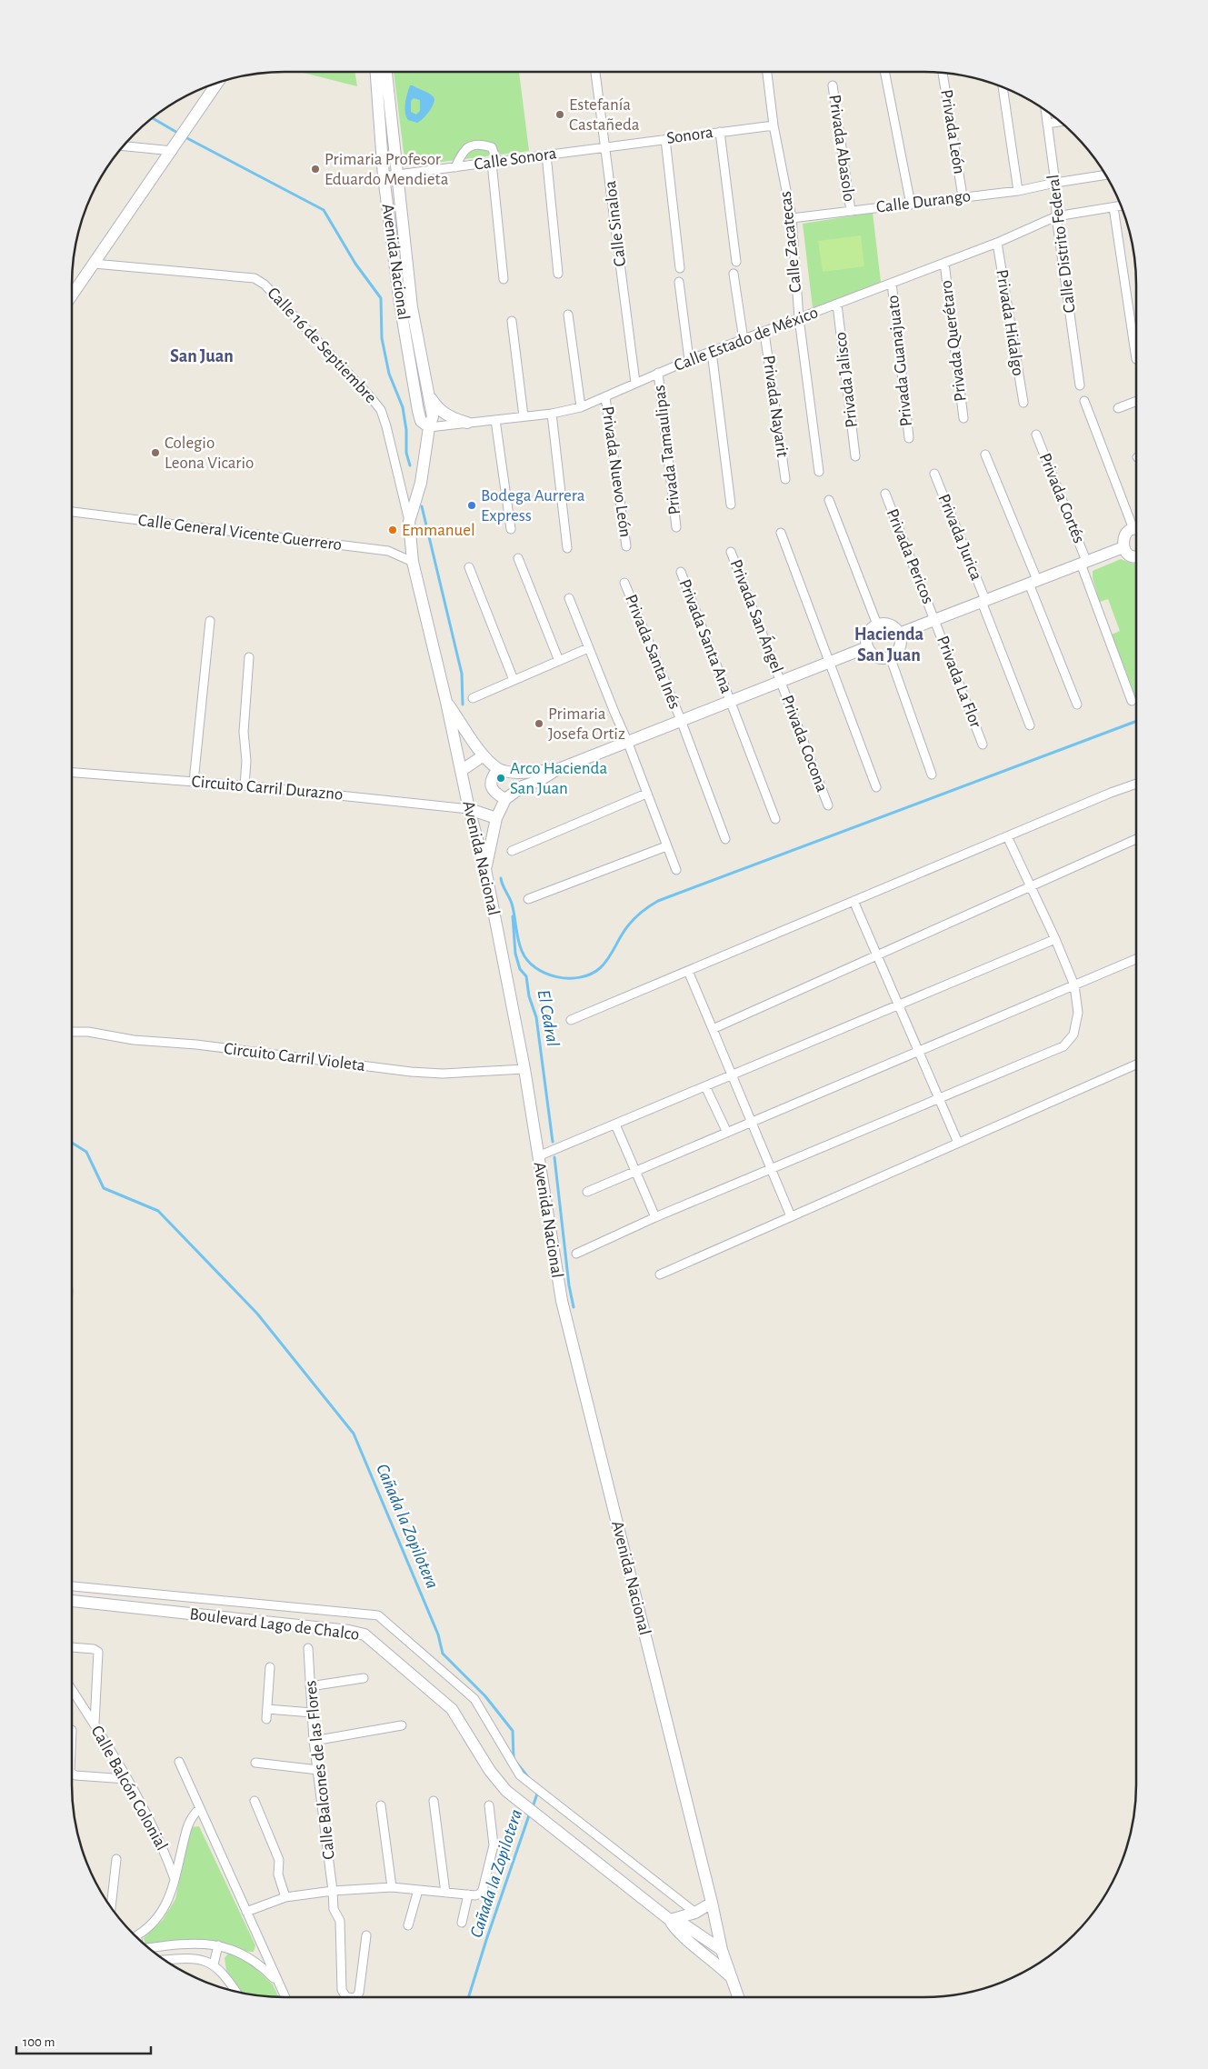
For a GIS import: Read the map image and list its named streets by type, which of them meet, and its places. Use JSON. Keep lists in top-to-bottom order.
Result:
{
  "streets": {
    "main road": ["Avenida Nacional", "Boulevard Lago de Chalco"],
    "street": [
      "Privada León",
      "Sonora",
      "Privada Abasolo",
      "Calle Sonora",
      "Calle Durango",
      "Calle Sinaloa",
      "Calle Zacatecas",
      "Calle Distrito Federal",
      "Privada Hidalgo",
      "Calle Estado de México",
      "Privada Querétaro",
      "Calle 16 de Septiembre",
      "Privada Guanajuato",
      "Privada Jalisco",
      "Privada Nayarit",
      "Privada Tamaulipas",
      "Privada Nuevo León",
      "Privada Cortés",
      "Calle General Vicente Guerrero",
      "Privada Jurica",
      "Privada Pericos",
      "Privada San Ángel",
      "Privada Santa Ana",
      "Privada Santa Inés",
      "Privada La Flor",
      "Privada Cocona",
      "Circuito Carril Durazno",
      "Circuito Carril Violeta",
      "Calle Balcones de las Flores",
      "Calle Balcón Colonial"
    ]
  },
  "crossings": [
    ["Privada León", "Calle Durango"],
    ["Sonora", "Calle Sonora"],
    ["Sonora", "Calle Sinaloa"],
    ["Sonora", "Calle Zacatecas"],
    ["Privada Abasolo", "Calle Durango"],
    ["Calle Sonora", "Calle Sinaloa"],
    ["Calle Sonora", "Avenida Nacional"],
    ["Calle Durango", "Calle Zacatecas"],
    ["Calle Durango", "Calle Distrito Federal"],
    ["Calle Sinaloa", "Calle Estado de México"],
    ["Calle Zacatecas", "Calle Estado de México"],
    ["Calle Distrito Federal", "Calle Estado de México"],
    ["Avenida Nacional", "Calle Estado de México"],
    ["Avenida Nacional", "Calle 16 de Septiembre"],
    ["Avenida Nacional", "Calle General Vicente Guerrero"],
    ["Avenida Nacional", "Circuito Carril Durazno"],
    ["Avenida Nacional", "Circuito Carril Violeta"],
    ["Avenida Nacional", "Boulevard Lago de Chalco"],
    ["Privada Hidalgo", "Calle Estado de México"],
    ["Calle Estado de México", "Privada Querétaro"],
    ["Calle Estado de México", "Privada Guanajuato"],
    ["Calle Estado de México", "Privada Jalisco"],
    ["Calle Estado de México", "Privada Nayarit"],
    ["Calle Estado de México", "Privada Tamaulipas"],
    ["Calle Estado de México", "Privada Nuevo León"],
    ["Privada Pericos", "Privada La Flor"],
    ["Privada San Ángel", "Privada Cocona"]
  ],
  "districts": ["San Juan", "Hacienda San Juan"],
  "water": ["El Cedral", "Cañada la Zopilotera"],
  "places": [
    "Estefanía Castañeda",
    "Primaria Profesor Eduardo Mendieta",
    "Colegio Leona Vicario",
    "Bodega Aurrera Express",
    "Emmanuel",
    "Primaria Josefa Ortiz",
    "Arco Hacienda San Juan"
  ],
  "scale_bar": "100 m"
}
